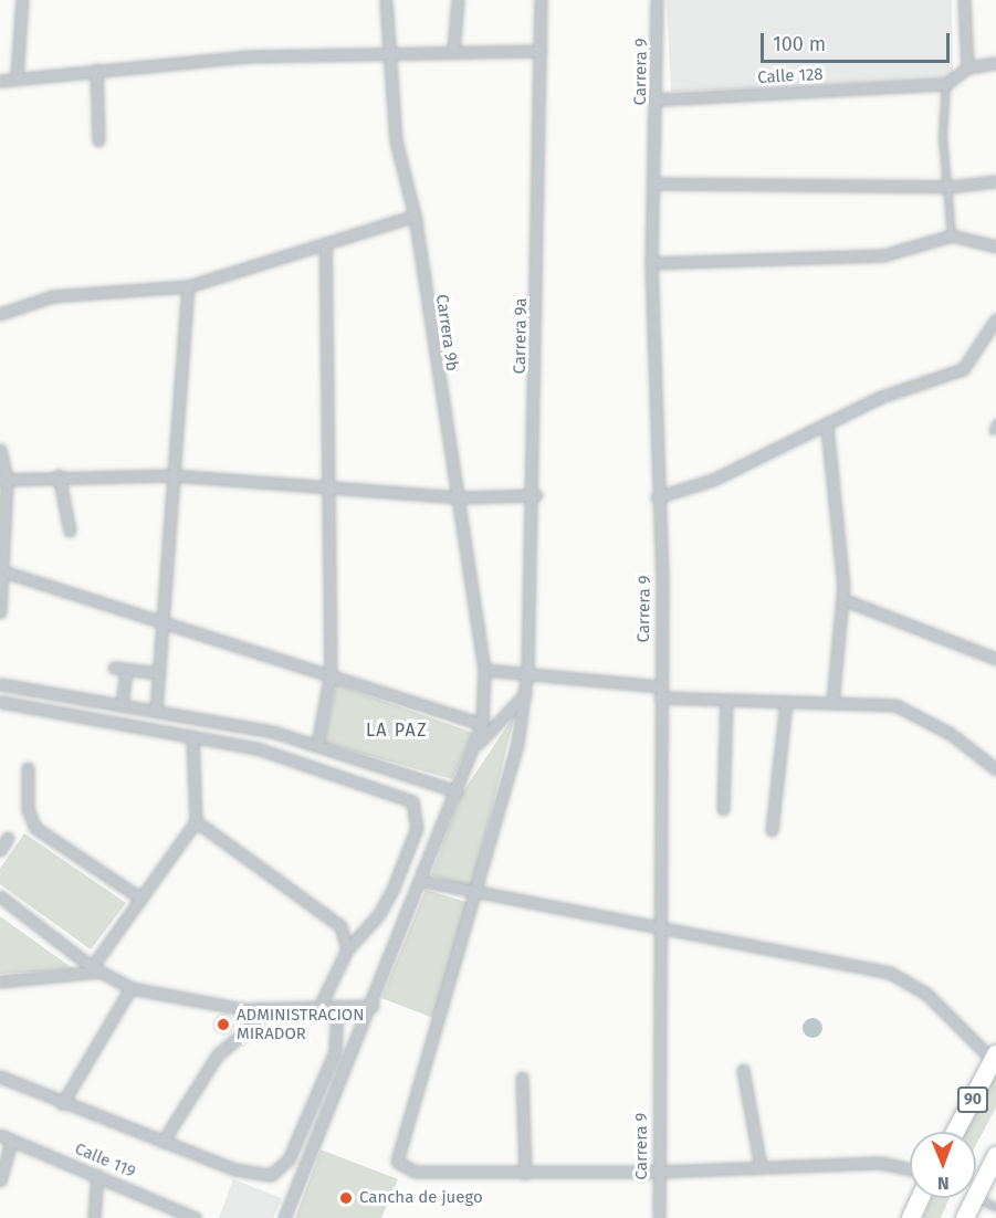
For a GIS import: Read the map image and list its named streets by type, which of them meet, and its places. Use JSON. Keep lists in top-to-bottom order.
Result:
{
  "streets": {
    "highway": ["90"],
    "street": [
      "Carrera 9",
      "Calle 128",
      "Carrera 9b",
      "Carrera 9a",
      "Calle 119"
    ]
  },
  "crossings": [
    ["Carrera 9", "Calle 128"]
  ],
  "districts": ["LA PAZ"],
  "places": ["ADMINISTRACION MIRADOR", "Cancha de juego"],
  "scale_bar": "100 m",
  "north": "bottom"
}
